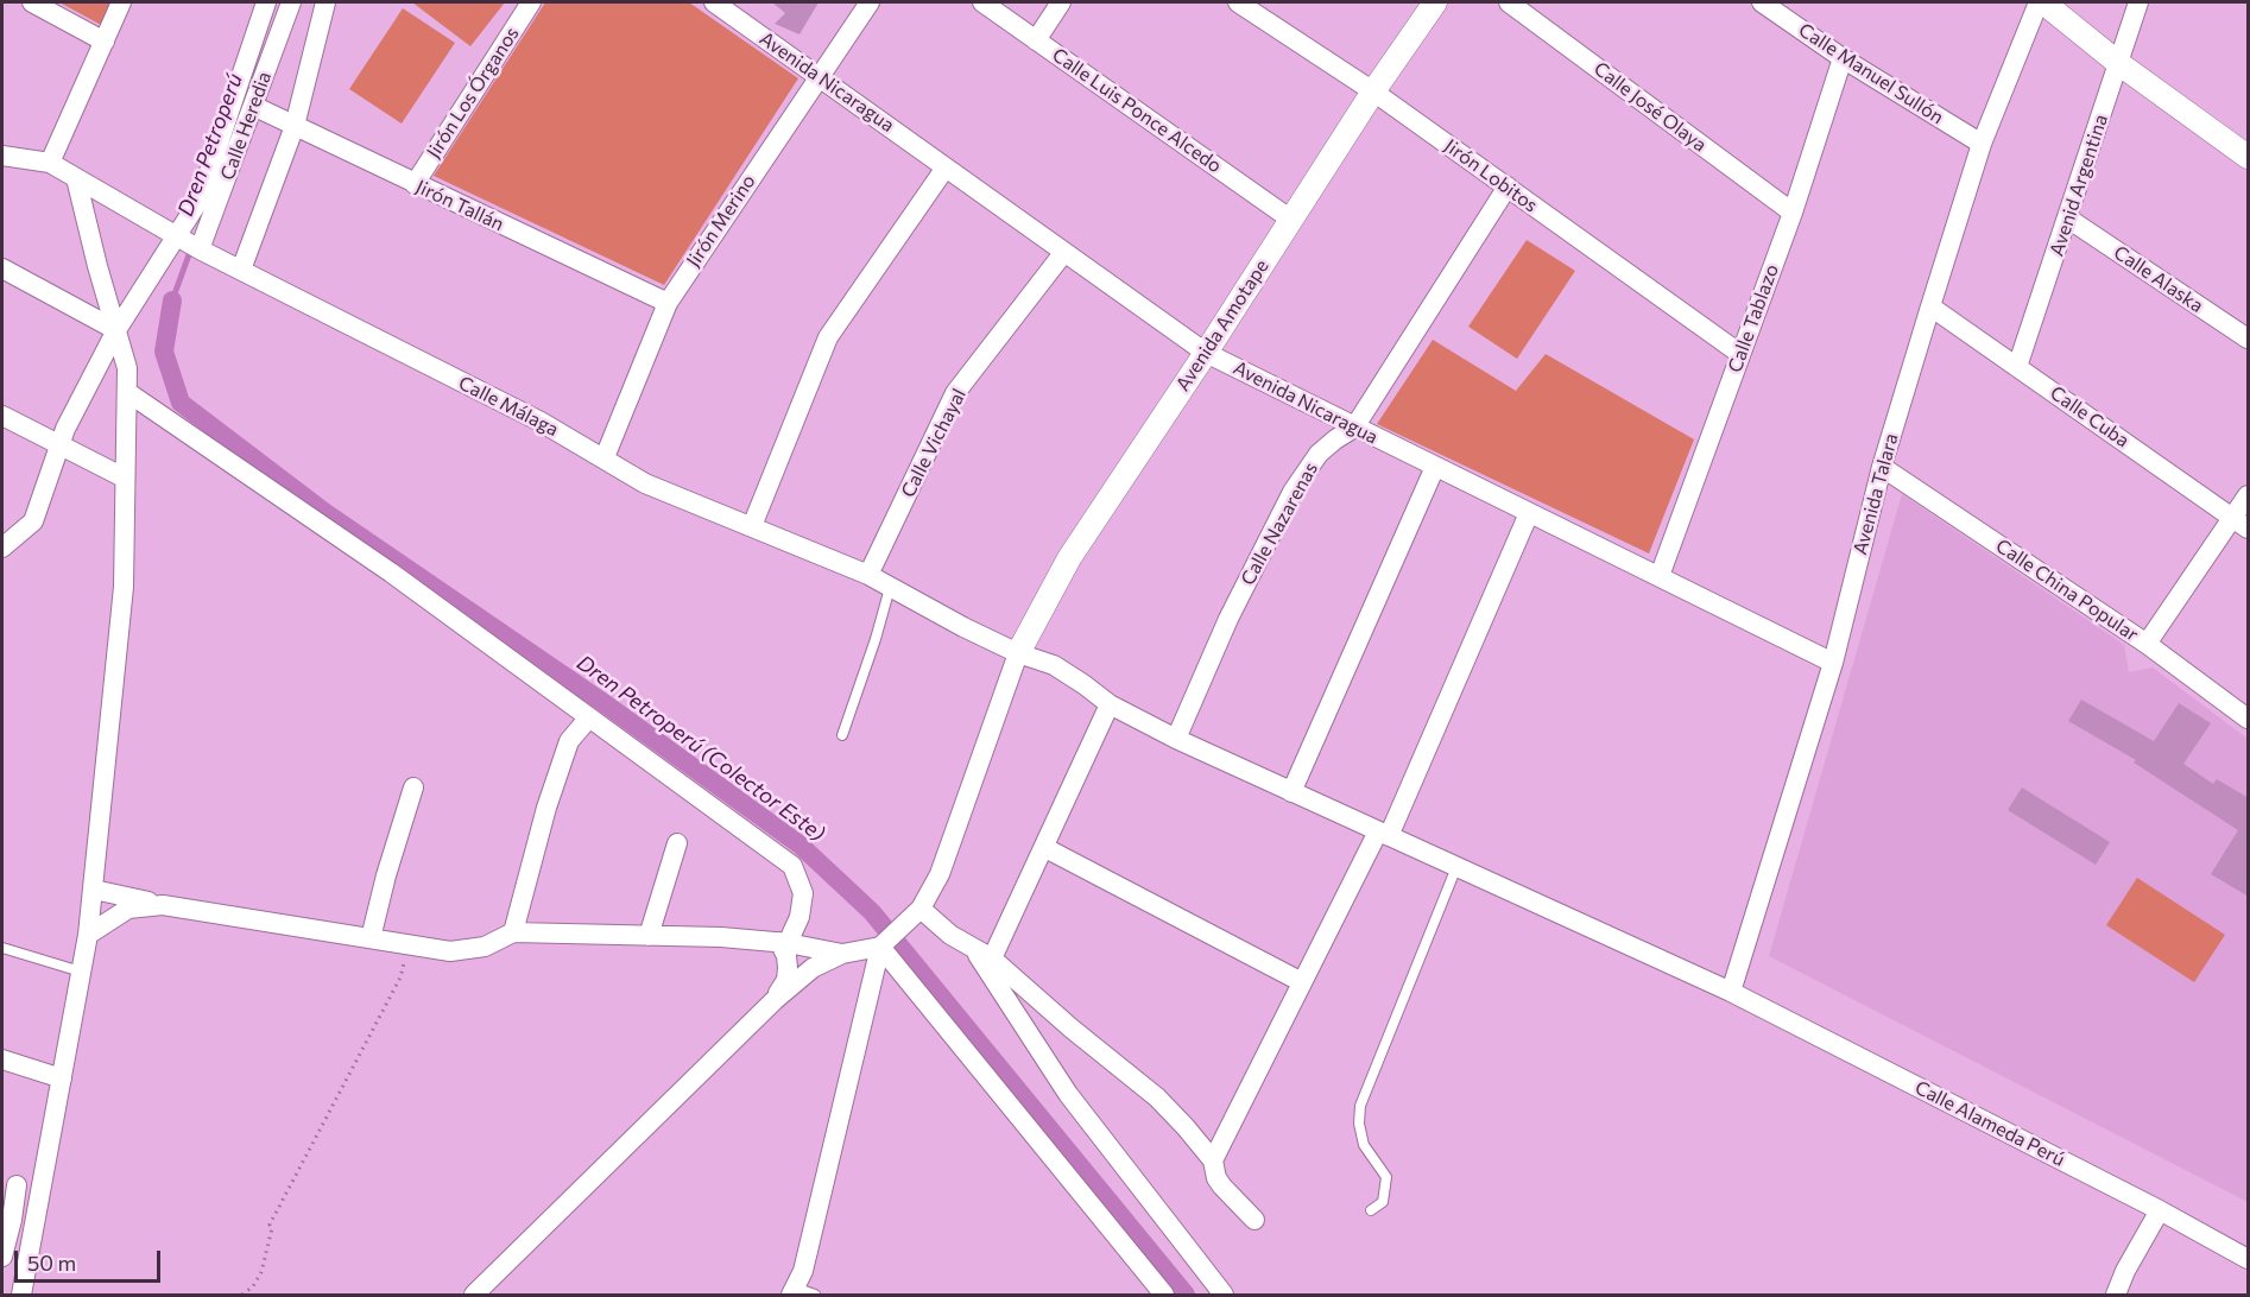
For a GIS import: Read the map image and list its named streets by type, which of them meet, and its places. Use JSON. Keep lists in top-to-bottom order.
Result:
{
  "streets": {
    "street": [
      "Calle Manuel Sullón",
      "Avenida Nicaragua",
      "Jirón Los Órganos",
      "Calle José Olaya",
      "Calle Luis Ponce Alcedo",
      "Calle Heredia",
      "Jirón Lobitos",
      "Avenid Argentina",
      "Jirón Tallán",
      "Jirón Merino",
      "Calle Alaska",
      "Calle Tablazo",
      "Avenida Amotape",
      "Calle Málaga",
      "Calle Cuba",
      "Calle Vichayal",
      "Avenida Talara",
      "Calle Nazarenas",
      "Calle China Popular",
      "Calle Alameda Perú"
    ]
  },
  "crossings": [
    ["Calle Manuel Sullón", "Calle Tablazo"],
    ["Calle Manuel Sullón", "Avenida Talara"],
    ["Avenida Nicaragua", "Jirón Merino"],
    ["Avenida Nicaragua", "Calle Tablazo"],
    ["Avenida Nicaragua", "Avenida Amotape"],
    ["Avenida Nicaragua", "Calle Vichayal"],
    ["Avenida Nicaragua", "Avenida Talara"],
    ["Avenida Nicaragua", "Calle Nazarenas"],
    ["Jirón Los Órganos", "Jirón Tallán"],
    ["Calle José Olaya", "Calle Tablazo"],
    ["Calle Luis Ponce Alcedo", "Avenida Amotape"],
    ["Calle Heredia", "Jirón Tallán"],
    ["Calle Heredia", "Calle Málaga"],
    ["Jirón Lobitos", "Calle Tablazo"],
    ["Jirón Lobitos", "Avenida Amotape"],
    ["Jirón Lobitos", "Calle Nazarenas"],
    ["Avenid Argentina", "Calle Alaska"],
    ["Avenid Argentina", "Calle Cuba"],
    ["Jirón Tallán", "Jirón Merino"],
    ["Jirón Merino", "Calle Málaga"],
    ["Avenida Amotape", "Calle Málaga"],
    ["Calle Málaga", "Calle Vichayal"],
    ["Calle Málaga", "Calle Nazarenas"],
    ["Calle Málaga", "Calle Alameda Perú"],
    ["Calle Cuba", "Avenida Talara"],
    ["Avenida Talara", "Calle China Popular"],
    ["Avenida Talara", "Calle Alameda Perú"]
  ],
  "water": ["Dren Petroperú", "Dren Petroperú (Colector Este)"],
  "scale_bar": "50 m"
}
